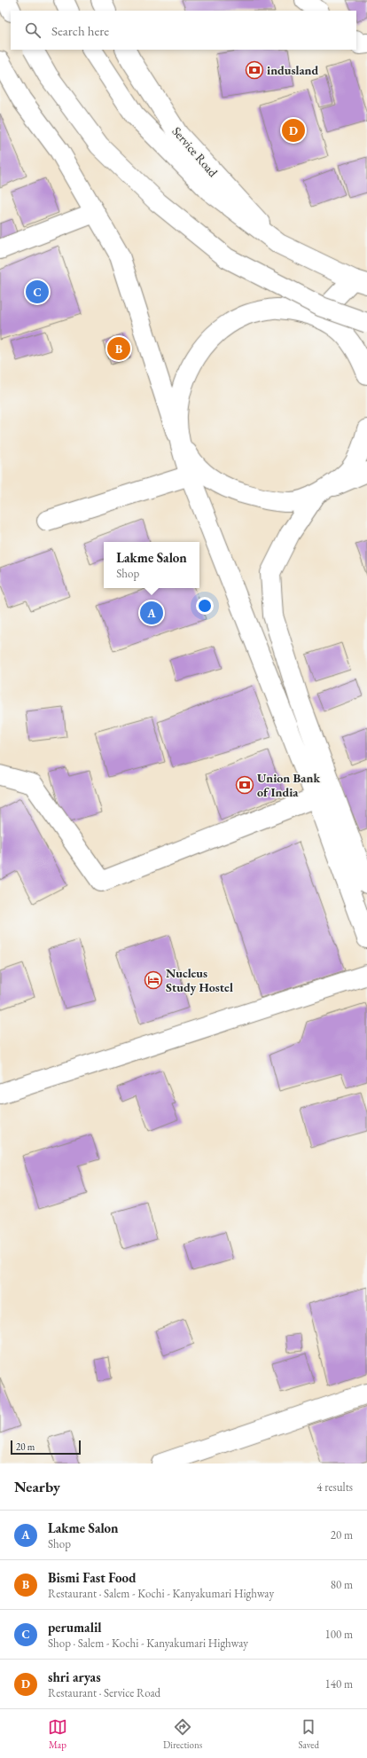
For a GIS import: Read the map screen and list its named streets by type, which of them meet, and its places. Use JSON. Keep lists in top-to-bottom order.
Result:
{
  "streets": {
    "main road": ["Service Road"]
  },
  "places": {
    "bank": ["indusland", "Union Bank of India"],
    "hotel": ["Nucleus Study Hostel"]
  },
  "scale_bar": "20 m",
  "page": {
    "search": "Search here",
    "pins": [
      "D",
      "C",
      "B",
      "A"
    ],
    "popup": ["Lakme Salon", "Shop"],
    "scale": "20 m",
    "heading": ["Nearby", "4 results"],
    "list": [
      {
        "mark": "A",
        "name": "Lakme Salon",
        "note": "Shop",
        "value": "20 m"
      },
      {
        "mark": "B",
        "name": "Bismi Fast Food",
        "note": "Restaurant · Salem - Kochi - Kanyakumari Highway",
        "value": "80 m"
      },
      {
        "mark": "C",
        "name": "perumalil",
        "note": "Shop · Salem - Kochi - Kanyakumari Highway",
        "value": "100 m"
      },
      {
        "mark": "D",
        "name": "shri aryas",
        "note": "Restaurant · Service Road",
        "value": "140 m"
      }
    ],
    "nav": ["Map", "Directions", "Saved"]
  }
}
